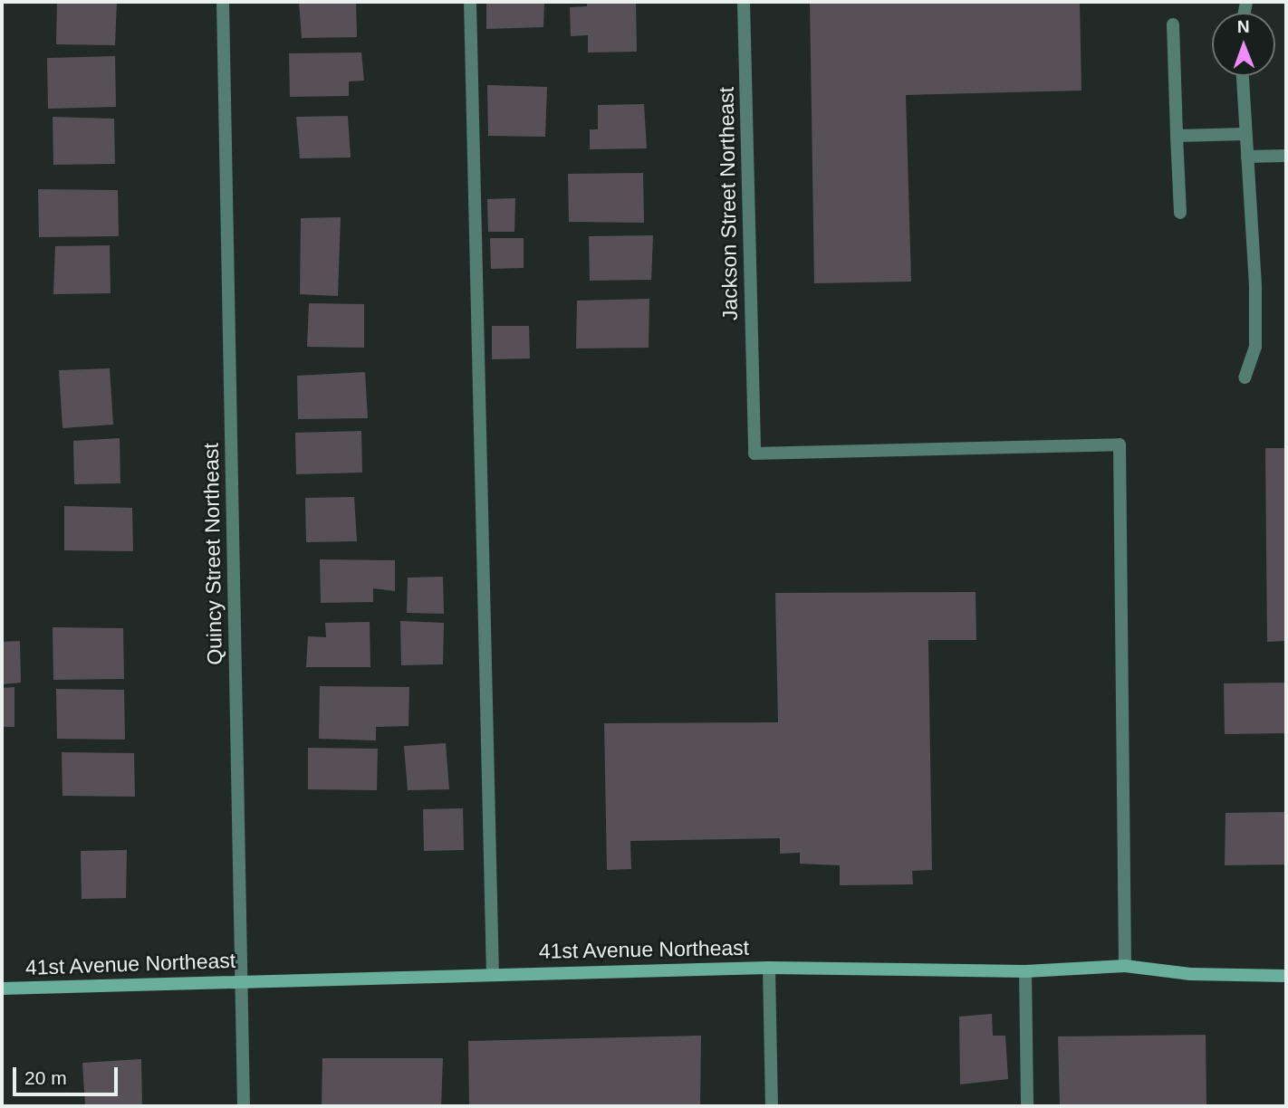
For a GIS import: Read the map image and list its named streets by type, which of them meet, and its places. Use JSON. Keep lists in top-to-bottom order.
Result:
{
  "streets": {
    "street": ["Jackson Street Northeast", "Quincy Street Northeast", "41st Avenue Northeast"]
  },
  "crossings": [
    ["Jackson Street Northeast", "41st Avenue Northeast"],
    ["Quincy Street Northeast", "41st Avenue Northeast"]
  ],
  "scale_bar": "20 m",
  "north": "top"
}
